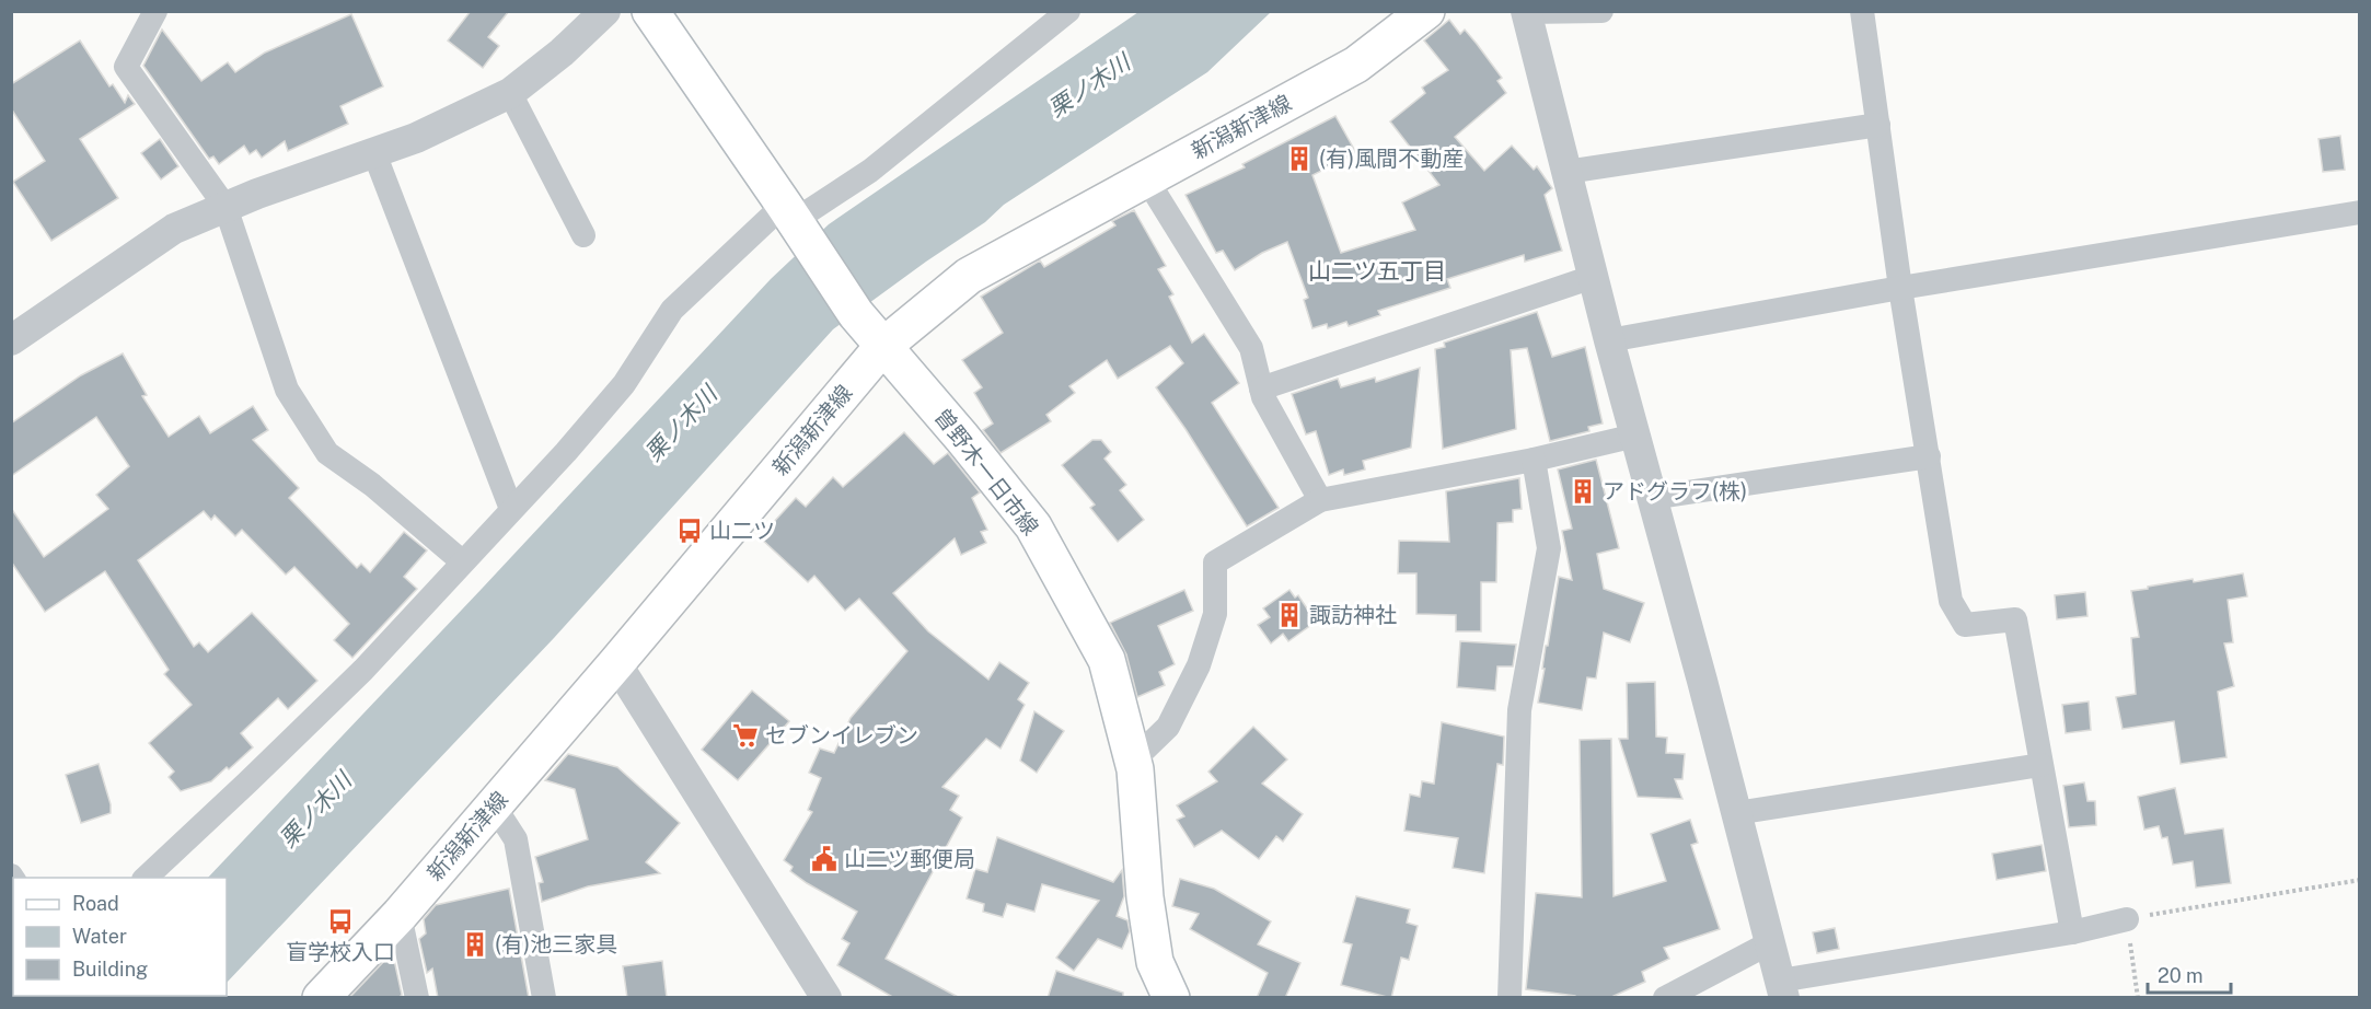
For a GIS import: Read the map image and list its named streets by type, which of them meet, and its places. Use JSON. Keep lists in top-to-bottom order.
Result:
{
  "streets": {
    "main road": ["新潟新津線", "曽野木一日市線"]
  },
  "crossings": [
    ["新潟新津線", "曽野木一日市線"]
  ],
  "districts": ["山二ツ五丁目"],
  "water": ["栗ノ木川"],
  "places": {
    "building": [
      "(有)風間不動産",
      "アドグラフ(株)",
      "諏訪神社",
      "(有)池三家具"
    ],
    "bus stop": ["山二ツ", "盲学校入口"],
    "supermarket": ["セブンイレブン"],
    "public building": ["山二ツ郵便局"]
  },
  "legend": ["Road", "Water", "Building"],
  "scale_bar": "20 m"
}
